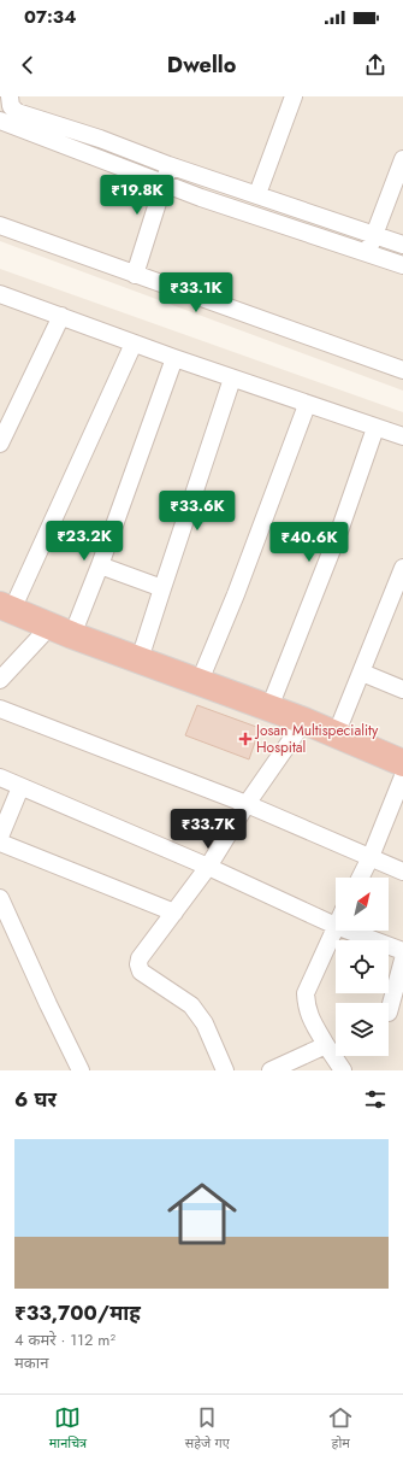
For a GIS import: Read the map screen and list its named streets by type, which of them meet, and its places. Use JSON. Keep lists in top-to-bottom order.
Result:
{
  "places": {
    "health": ["Josan Multispeciality Hospital"]
  },
  "north": "top right",
  "page": {
    "status": "07:34",
    "header": "Dwello",
    "price": [
      "₹19.8K",
      "₹33.1K",
      "₹33.6K",
      "₹23.2K",
      "₹40.6K",
      "₹33.7K"
    ],
    "heading": "6 घर",
    "list": [
      {
        "name": "₹33,700/माह",
        "note": "4 कमरे · 112 m² · मकान"
      }
    ],
    "tabs": ["मानचित्र", "सहेजे गए", "होम"]
  }
}
